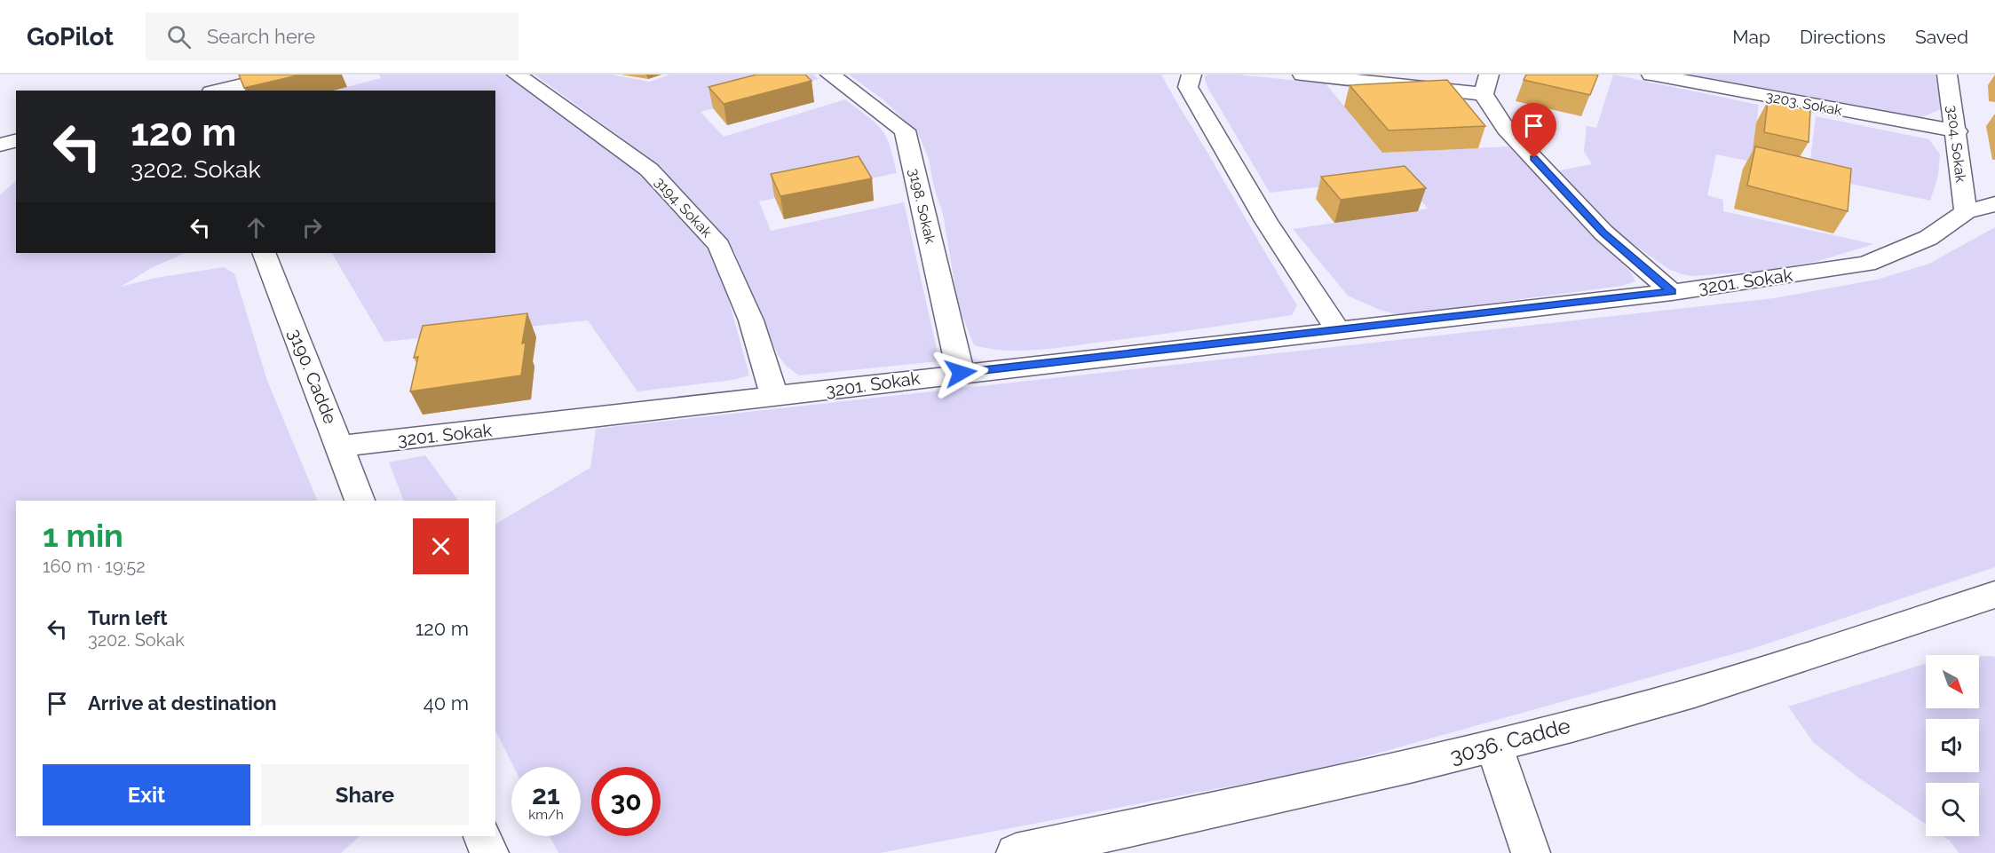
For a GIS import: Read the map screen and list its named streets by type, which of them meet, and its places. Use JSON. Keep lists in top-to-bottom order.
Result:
{
  "streets": {
    "street": [
      "3203. Sokak",
      "3204. Sokak",
      "3198. Sokak",
      "3194. Sokak",
      "3201. Sokak",
      "3190. Cadde",
      "3036. Cadde"
    ]
  },
  "crossings": [
    ["3203. Sokak", "3204. Sokak"],
    ["3204. Sokak", "3201. Sokak"],
    ["3198. Sokak", "3201. Sokak"],
    ["3194. Sokak", "3201. Sokak"],
    ["3201. Sokak", "3190. Cadde"]
  ],
  "north": "bottom right",
  "page": {
    "header": "GoPilot",
    "search": "Search here",
    "nav": ["Map", "Directions", "Saved"],
    "turn": ["120 m", "3202. Sokak"],
    "heading": ["1 min", "160 m · 19:52"],
    "list": [
      {
        "name": "Turn left",
        "note": "3202. Sokak",
        "value": "120 m"
      },
      {
        "name": "Arrive at destination",
        "value": "40 m"
      }
    ],
    "buttons": ["Exit", "Share"],
    "speed": "21 km/h",
    "limit": "30"
  }
}
